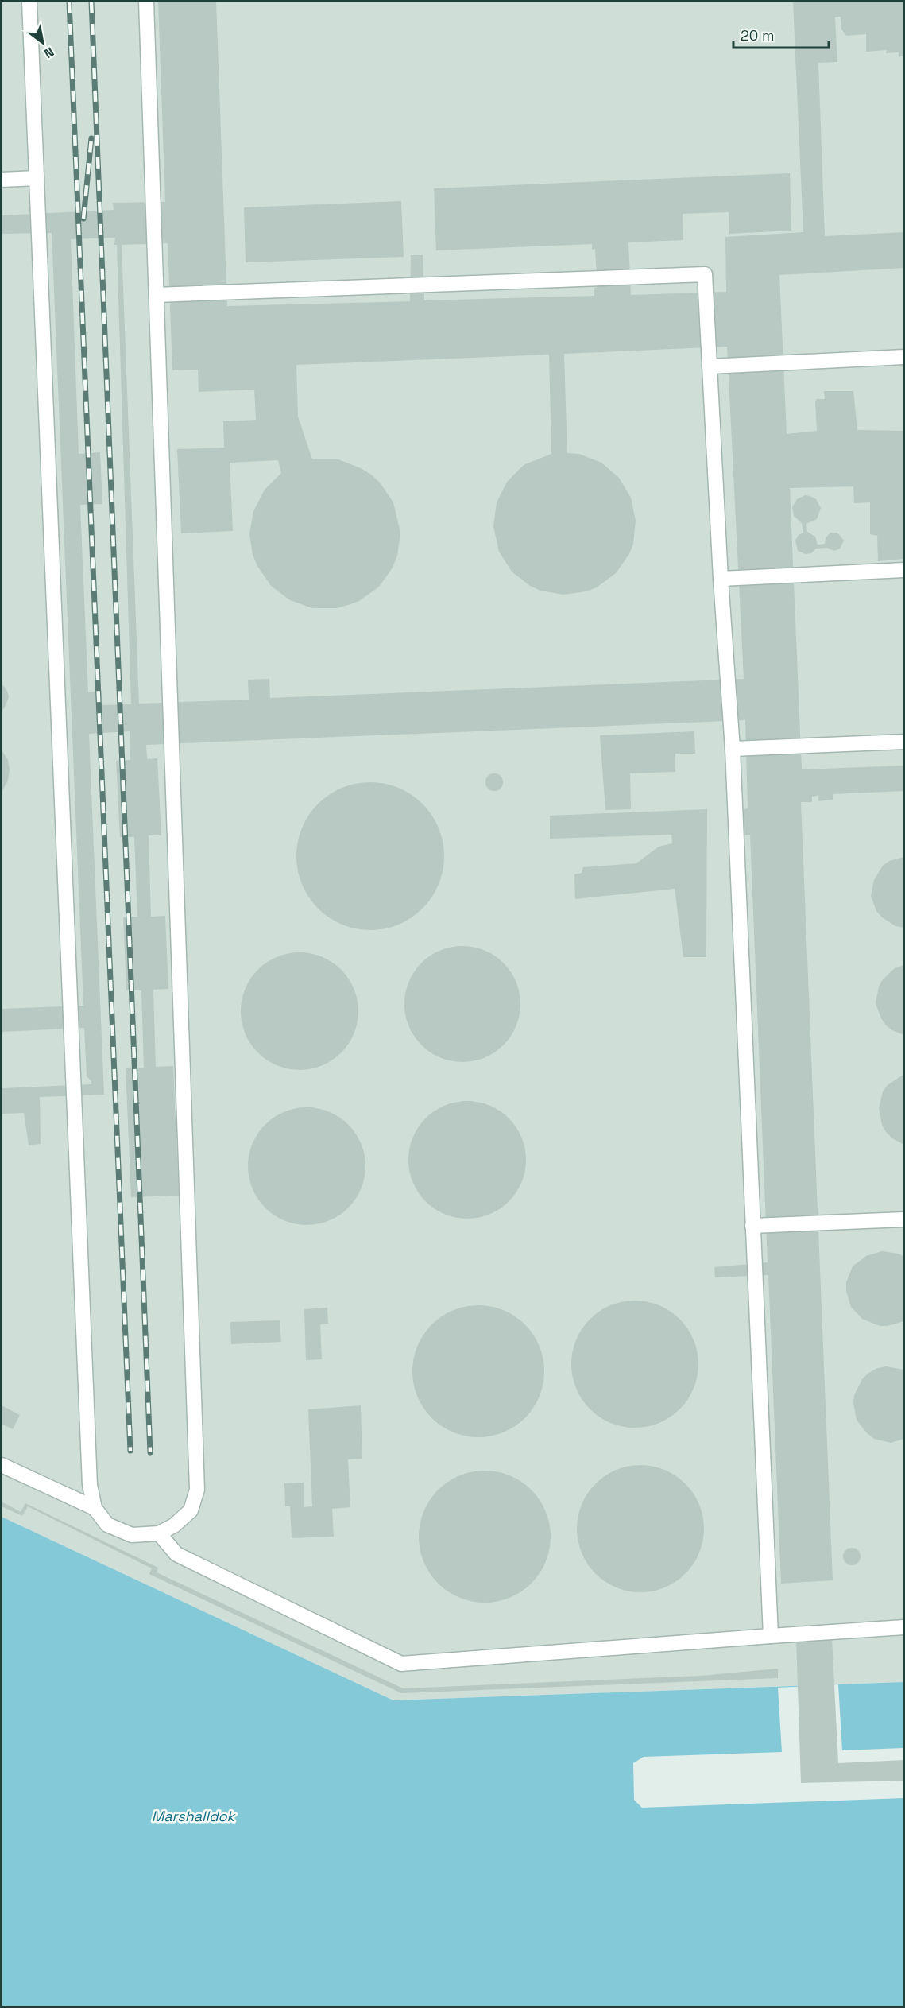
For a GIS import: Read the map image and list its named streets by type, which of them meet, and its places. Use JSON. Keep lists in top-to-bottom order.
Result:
{
  "water": ["Marshalldok"],
  "scale_bar": "20 m",
  "north": "bottom right"
}
